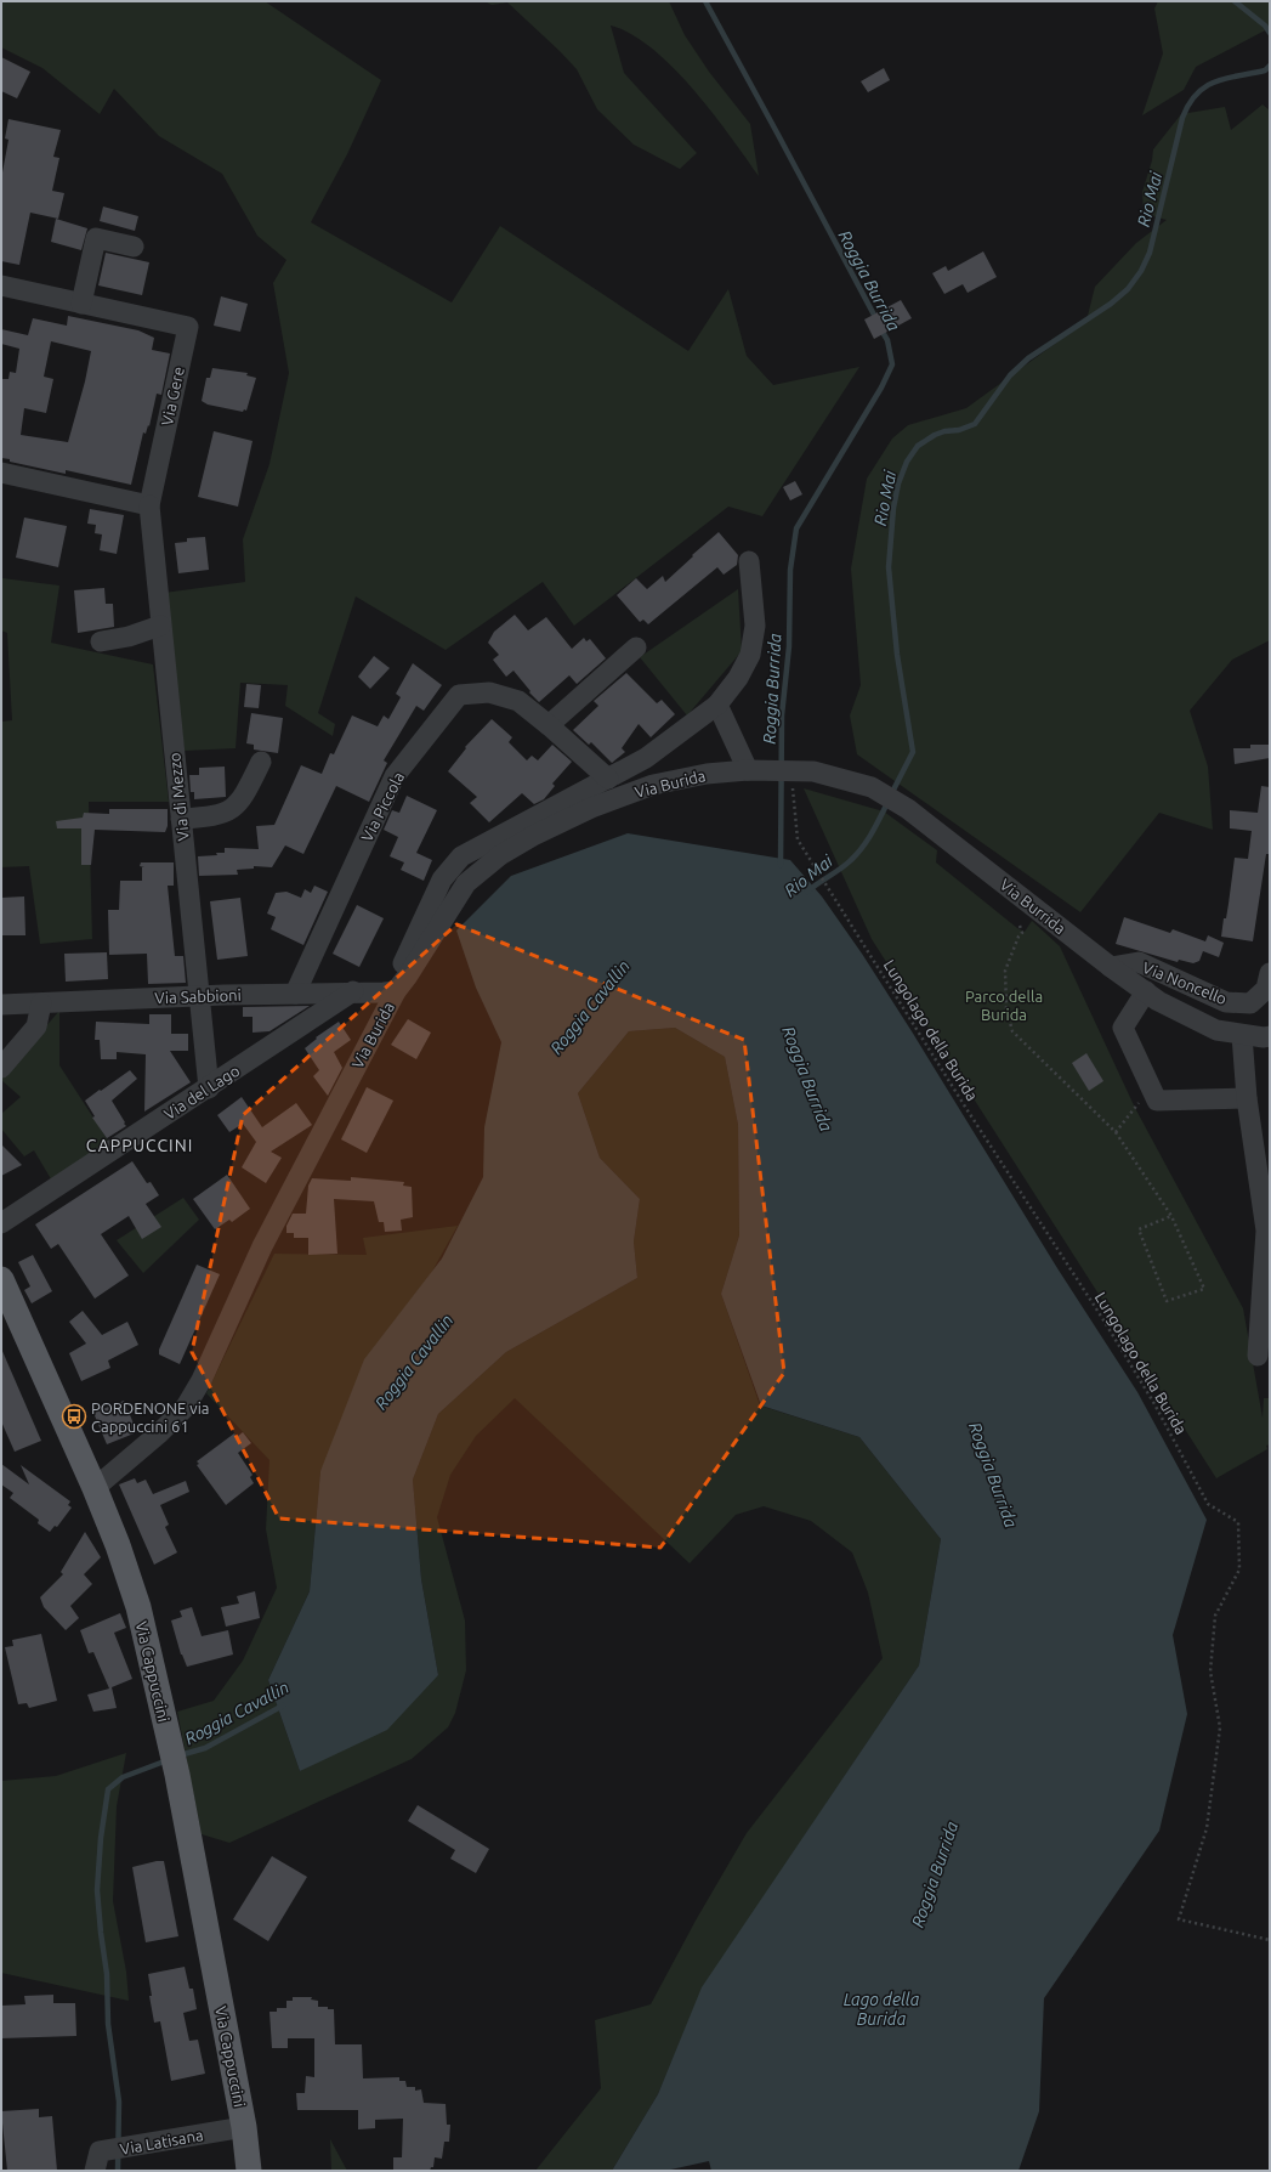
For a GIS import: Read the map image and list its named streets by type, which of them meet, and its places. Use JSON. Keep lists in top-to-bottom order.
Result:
{
  "streets": {
    "main road": ["Via Cappuccini"],
    "street": [
      "Via Gere",
      "Via Burida",
      "Via di Mezzo",
      "Via Piccola",
      "Via Burrida",
      "Via Noncello",
      "Via Sabbioni",
      "Via del Lago",
      "Via Latisana"
    ],
    "path": ["Lungolago della Burida"]
  },
  "crossings": [
    ["Via Gere", "Via di Mezzo"],
    ["Via Burida", "Via Burrida"],
    ["Via Burida", "Via Sabbioni"],
    ["Via Burida", "Lungolago della Burida"],
    ["Via Burida", "Via Cappuccini"],
    ["Via di Mezzo", "Via Sabbioni"],
    ["Via di Mezzo", "Via del Lago"],
    ["Via Piccola", "Via Sabbioni"],
    ["Via Burrida", "Via Noncello"],
    ["Via Burrida", "Lungolago della Burida"],
    ["Via Sabbioni", "Via del Lago"],
    ["Via Cappuccini", "Via Latisana"]
  ],
  "districts": ["CAPPUCCINI"],
  "water": [
    "Rio Mai",
    "Roggia Burrida",
    "Roggia Cavallin",
    "Lago della Burida"
  ],
  "parks": ["Parco della Burida"],
  "places": {
    "bus stop": ["PORDENONE via Cappuccini 61"]
  }
}
